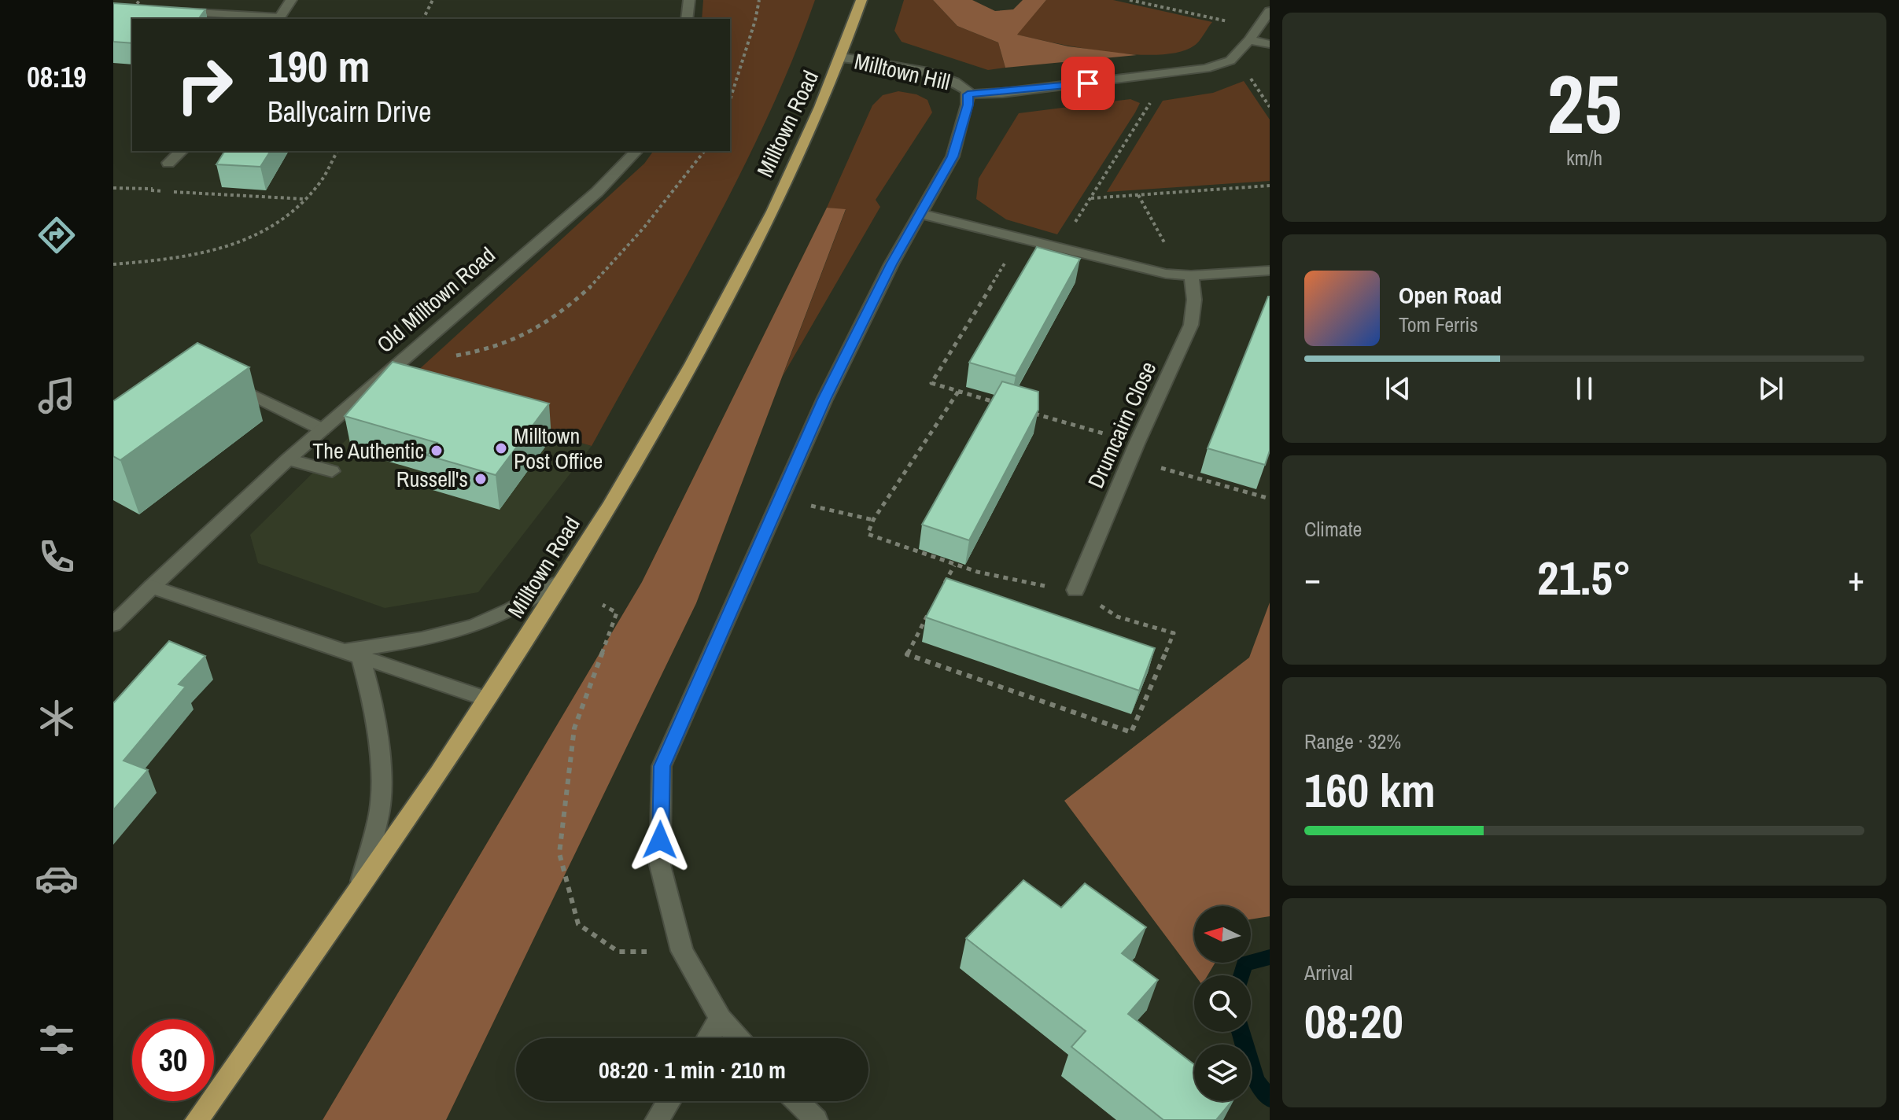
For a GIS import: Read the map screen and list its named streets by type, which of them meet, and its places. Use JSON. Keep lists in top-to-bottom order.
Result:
{
  "streets": {
    "highway": ["Milltown Road"],
    "street": ["Milltown Hill", "Old Milltown Road", "Drumcairn Close"]
  },
  "crossings": [
    ["Milltown Hill", "Milltown Road"]
  ],
  "places": ["Milltown Post Office", "The Authentic", "Russell's"],
  "north": "left",
  "page": {
    "tabs": "08:19",
    "tile": [
      ["25", "km/h"],
      "Climate",
      ["Range · 32%", "160 km"],
      ["Arrival", "08:20"]
    ],
    "turn": ["190 m", "Ballycairn Drive"],
    "song": ["Open Road", "Tom Ferris"],
    "heat": ["−", "21.5°", "+"],
    "limit": "30",
    "trip": "08:20 · 1 min · 210 m"
  }
}
